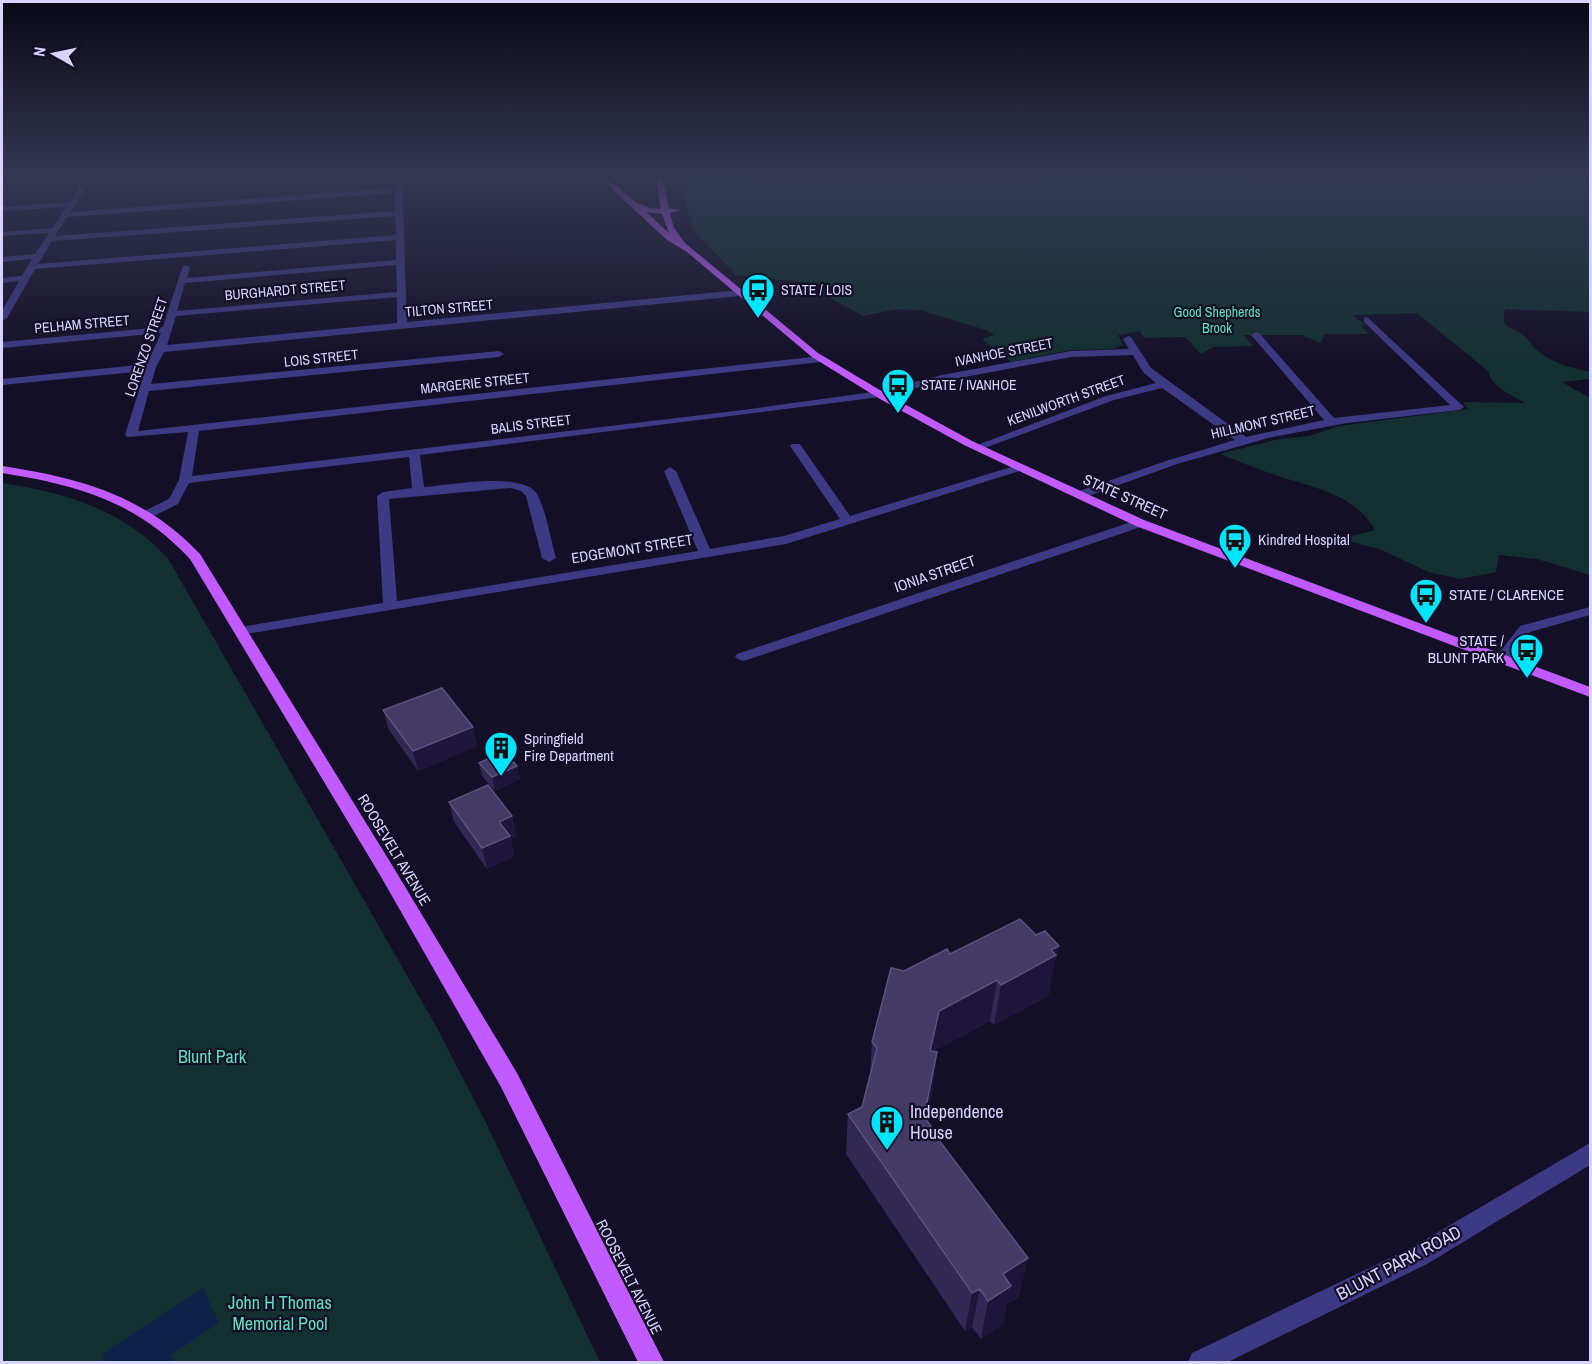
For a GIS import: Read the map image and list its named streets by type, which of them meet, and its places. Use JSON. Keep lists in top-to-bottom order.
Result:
{
  "streets": {
    "main road": ["STATE STREET", "ROOSEVELT AVENUE"],
    "street": [
      "BURGHARDT STREET",
      "TILTON STREET",
      "PELHAM STREET",
      "LORENZO STREET",
      "IVANHOE STREET",
      "LOIS STREET",
      "MARGERIE STREET",
      "KENILWORTH STREET",
      "HILLMONT STREET",
      "BALIS STREET",
      "EDGEMONT STREET",
      "IONIA STREET",
      "BLUNT PARK ROAD"
    ]
  },
  "crossings": [
    ["BURGHARDT STREET", "LORENZO STREET"],
    ["TILTON STREET", "LORENZO STREET"],
    ["TILTON STREET", "STATE STREET"],
    ["PELHAM STREET", "LORENZO STREET"],
    ["LORENZO STREET", "LOIS STREET"],
    ["LORENZO STREET", "MARGERIE STREET"],
    ["IVANHOE STREET", "BALIS STREET"],
    ["IVANHOE STREET", "STATE STREET"],
    ["MARGERIE STREET", "STATE STREET"],
    ["KENILWORTH STREET", "STATE STREET"],
    ["HILLMONT STREET", "STATE STREET"],
    ["BALIS STREET", "STATE STREET"],
    ["STATE STREET", "EDGEMONT STREET"],
    ["STATE STREET", "IONIA STREET"],
    ["EDGEMONT STREET", "ROOSEVELT AVENUE"]
  ],
  "parks": ["Good Shepherds Brook", "Blunt Park", "John H Thomas Memorial Pool"],
  "places": {
    "bus stop": [
      "STATE / LOIS",
      "STATE / IVANHOE",
      "Kindred Hospital",
      "STATE / CLARENCE",
      "STATE / BLUNT PARK"
    ],
    "building": ["Springfield Fire Department", "Independence House"]
  },
  "north": "left"
}
